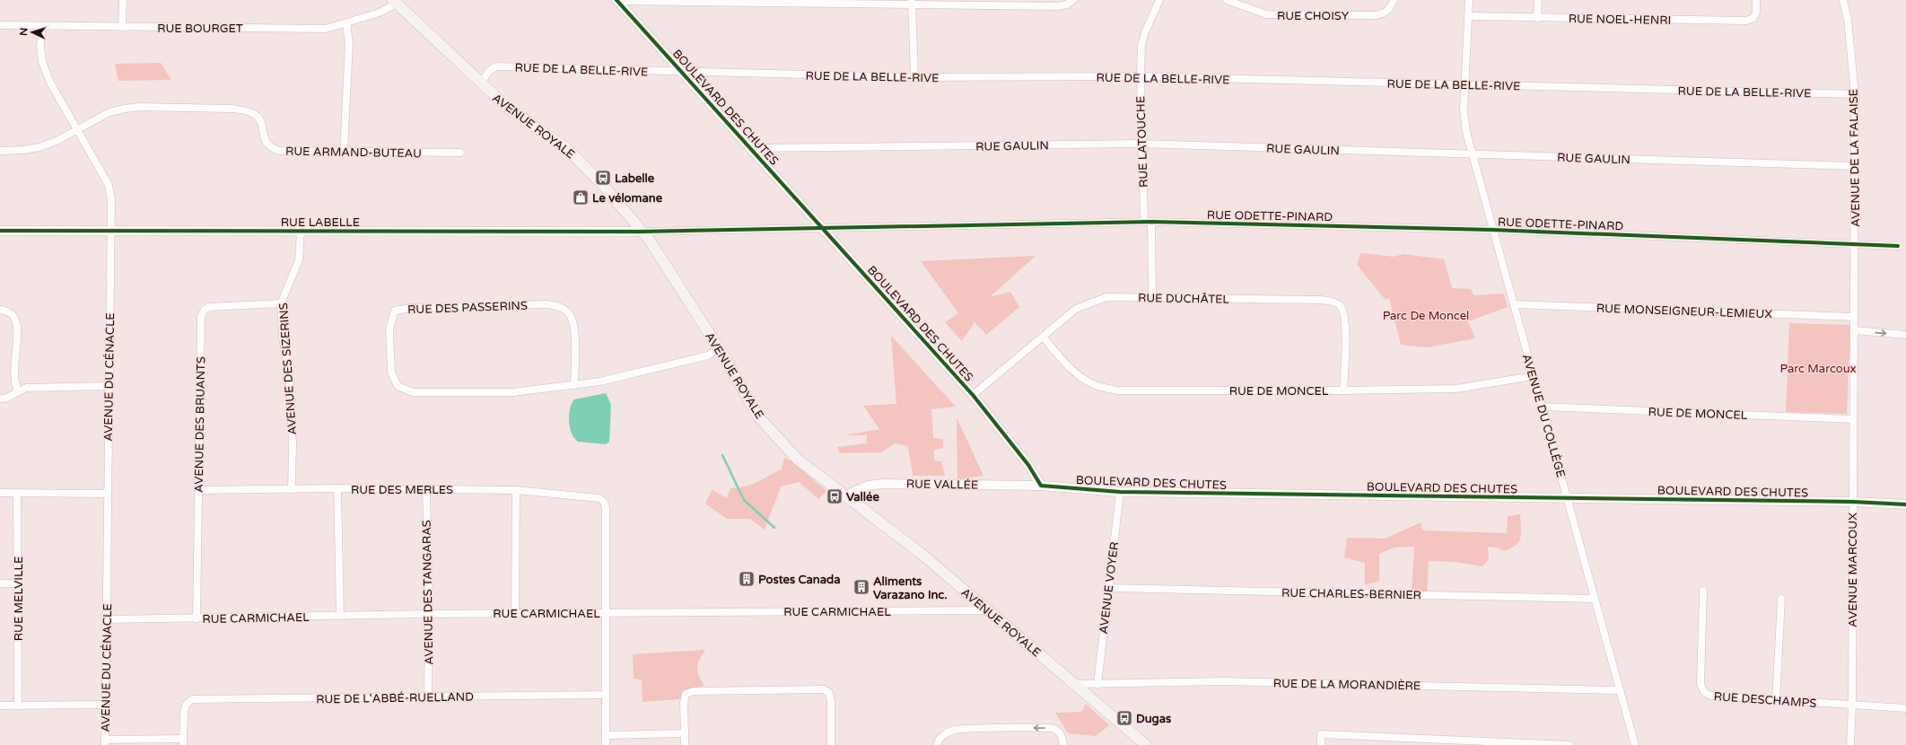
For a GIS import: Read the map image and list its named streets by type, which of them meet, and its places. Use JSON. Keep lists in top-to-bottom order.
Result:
{
  "streets": {
    "main road": ["AVENUE ROYALE"],
    "street": [
      "RUE CHOISY",
      "RUE NOEL-HENRI",
      "RUE BOURGET",
      "RUE DE LA BELLE-RIVE",
      "BOULEVARD DES CHUTES",
      "RUE LATOUCHE",
      "RUE GAULIN",
      "RUE ARMAND-BUTEAU",
      "AVENUE DE LA FALAISE",
      "RUE ODETTE-PINARD",
      "RUE LABELLE",
      "RUE DUCHÂTEL",
      "RUE DES PASSERINS",
      "RUE MONSEIGNEUR-LEMIEUX",
      "AVENUE DES SIZERINS",
      "AVENUE DU CÉNACLE",
      "RUE DE MONCEL",
      "AVENUE DU COLLÈGE",
      "AVENUE DES BRUANTS",
      "RUE VALLÉE",
      "RUE DES MERLES",
      "AVENUE MARCOUX",
      "AVENUE VOYER",
      "AVENUE DES TANGARAS",
      "RUE CHARLES-BERNIER",
      "RUE MELVILLE",
      "RUE CARMICHAEL",
      "RUE DE LA MORANDIÈRE",
      "RUE DE L'ABBÉ-RUELLAND",
      "RUE DESCHAMPS"
    ]
  },
  "crossings": [
    ["RUE NOEL-HENRI", "AVENUE DU COLLÈGE"],
    ["RUE BOURGET", "AVENUE ROYALE"],
    ["RUE BOURGET", "AVENUE DU CÉNACLE"],
    ["RUE DE LA BELLE-RIVE", "BOULEVARD DES CHUTES"],
    ["RUE DE LA BELLE-RIVE", "AVENUE ROYALE"],
    ["RUE DE LA BELLE-RIVE", "RUE LATOUCHE"],
    ["RUE DE LA BELLE-RIVE", "AVENUE DE LA FALAISE"],
    ["RUE DE LA BELLE-RIVE", "AVENUE DU COLLÈGE"],
    ["BOULEVARD DES CHUTES", "RUE GAULIN"],
    ["BOULEVARD DES CHUTES", "RUE ODETTE-PINARD"],
    ["BOULEVARD DES CHUTES", "RUE DUCHÂTEL"],
    ["BOULEVARD DES CHUTES", "AVENUE DU COLLÈGE"],
    ["BOULEVARD DES CHUTES", "RUE VALLÉE"],
    ["BOULEVARD DES CHUTES", "AVENUE MARCOUX"],
    ["BOULEVARD DES CHUTES", "AVENUE VOYER"],
    ["AVENUE ROYALE", "RUE ODETTE-PINARD"],
    ["AVENUE ROYALE", "RUE LABELLE"],
    ["AVENUE ROYALE", "RUE DES PASSERINS"],
    ["AVENUE ROYALE", "RUE VALLÉE"],
    ["AVENUE ROYALE", "RUE CARMICHAEL"],
    ["AVENUE ROYALE", "RUE DE LA MORANDIÈRE"],
    ["RUE LATOUCHE", "RUE GAULIN"],
    ["RUE LATOUCHE", "RUE ODETTE-PINARD"],
    ["RUE LATOUCHE", "RUE DUCHÂTEL"],
    ["RUE GAULIN", "AVENUE DE LA FALAISE"],
    ["RUE GAULIN", "AVENUE DU COLLÈGE"],
    ["RUE ARMAND-BUTEAU", "AVENUE DU CÉNACLE"],
    ["AVENUE DE LA FALAISE", "RUE ODETTE-PINARD"],
    ["AVENUE DE LA FALAISE", "RUE MONSEIGNEUR-LEMIEUX"],
    ["AVENUE DE LA FALAISE", "AVENUE MARCOUX"],
    ["RUE ODETTE-PINARD", "RUE LABELLE"],
    ["RUE ODETTE-PINARD", "AVENUE DU COLLÈGE"],
    ["RUE LABELLE", "AVENUE DES SIZERINS"],
    ["RUE LABELLE", "AVENUE DU CÉNACLE"],
    ["RUE DUCHÂTEL", "RUE DE MONCEL"],
    ["RUE MONSEIGNEUR-LEMIEUX", "AVENUE DU COLLÈGE"],
    ["AVENUE DES SIZERINS", "AVENUE DES BRUANTS"],
    ["AVENUE DES SIZERINS", "RUE DES MERLES"],
    ["AVENUE DU CÉNACLE", "RUE CARMICHAEL"],
    ["RUE DE MONCEL", "AVENUE DU COLLÈGE"],
    ["RUE DE MONCEL", "AVENUE MARCOUX"],
    ["AVENUE DU COLLÈGE", "RUE CHARLES-BERNIER"],
    ["AVENUE DU COLLÈGE", "RUE DE LA MORANDIÈRE"],
    ["AVENUE DES BRUANTS", "RUE DES MERLES"],
    ["AVENUE DES BRUANTS", "RUE CARMICHAEL"],
    ["RUE DES MERLES", "AVENUE DES TANGARAS"],
    ["RUE DES MERLES", "RUE CARMICHAEL"],
    ["AVENUE MARCOUX", "RUE DESCHAMPS"],
    ["AVENUE VOYER", "RUE CHARLES-BERNIER"],
    ["AVENUE VOYER", "RUE DE LA MORANDIÈRE"],
    ["AVENUE DES TANGARAS", "RUE CARMICHAEL"],
    ["AVENUE DES TANGARAS", "RUE DE L'ABBÉ-RUELLAND"]
  ],
  "parks": ["Parc De Moncel", "Parc Marcoux"],
  "places": {
    "bus stop": ["Labelle", "Vallée", "Dugas"],
    "shop": ["Le vélomane"],
    "building": ["Postes Canada", "Aliments Varazano Inc."]
  },
  "north": "left"
}
